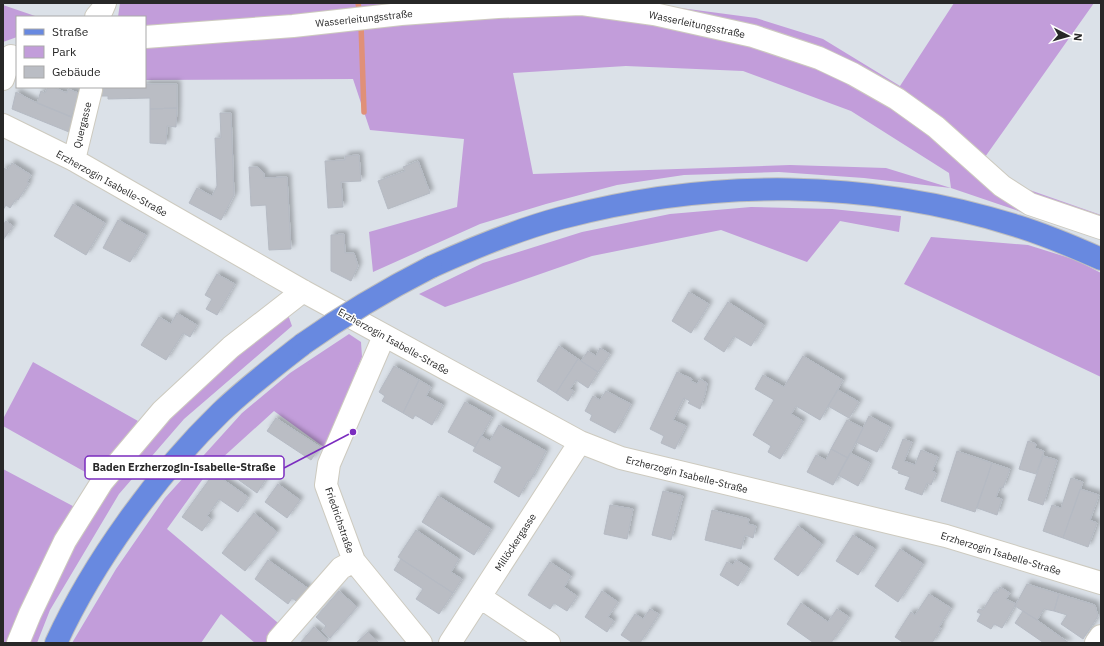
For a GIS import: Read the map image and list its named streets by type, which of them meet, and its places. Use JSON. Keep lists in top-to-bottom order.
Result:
{
  "streets": {
    "street": [
      "Wasserleitungsstraße",
      "Quergasse",
      "Erzherzogin Isabelle-Straße",
      "Friedrichstraße",
      "Millöckergasse"
    ]
  },
  "crossings": [
    ["Quergasse", "Erzherzogin Isabelle-Straße"],
    ["Erzherzogin Isabelle-Straße", "Friedrichstraße"],
    ["Erzherzogin Isabelle-Straße", "Millöckergasse"]
  ],
  "places": ["Baden Erzherzogin-Isabelle-Straße"],
  "legend": ["Straße", "Park", "Gebäude"],
  "north": "right"
}
